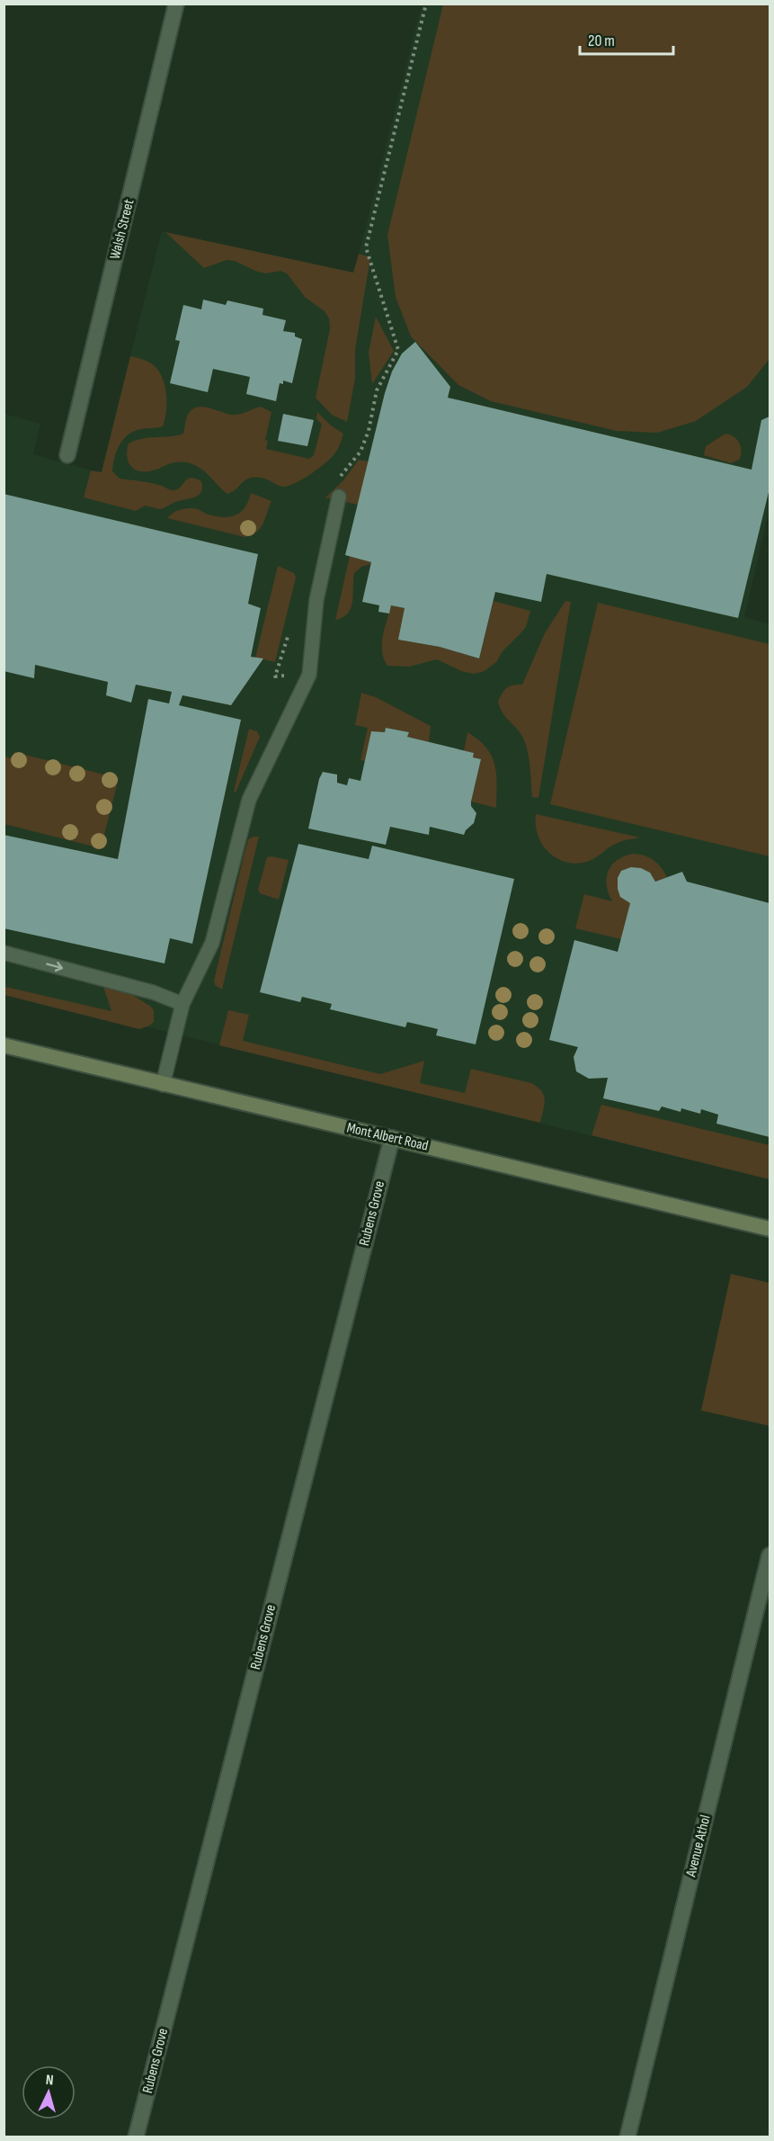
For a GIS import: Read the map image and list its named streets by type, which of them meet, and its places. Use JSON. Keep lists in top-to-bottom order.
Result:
{
  "streets": {
    "main road": ["Mont Albert Road"],
    "street": ["Walsh Street", "Rubens Grove", "Avenue Athol"]
  },
  "crossings": [
    ["Mont Albert Road", "Rubens Grove"]
  ],
  "scale_bar": "20 m",
  "north": "top"
}
